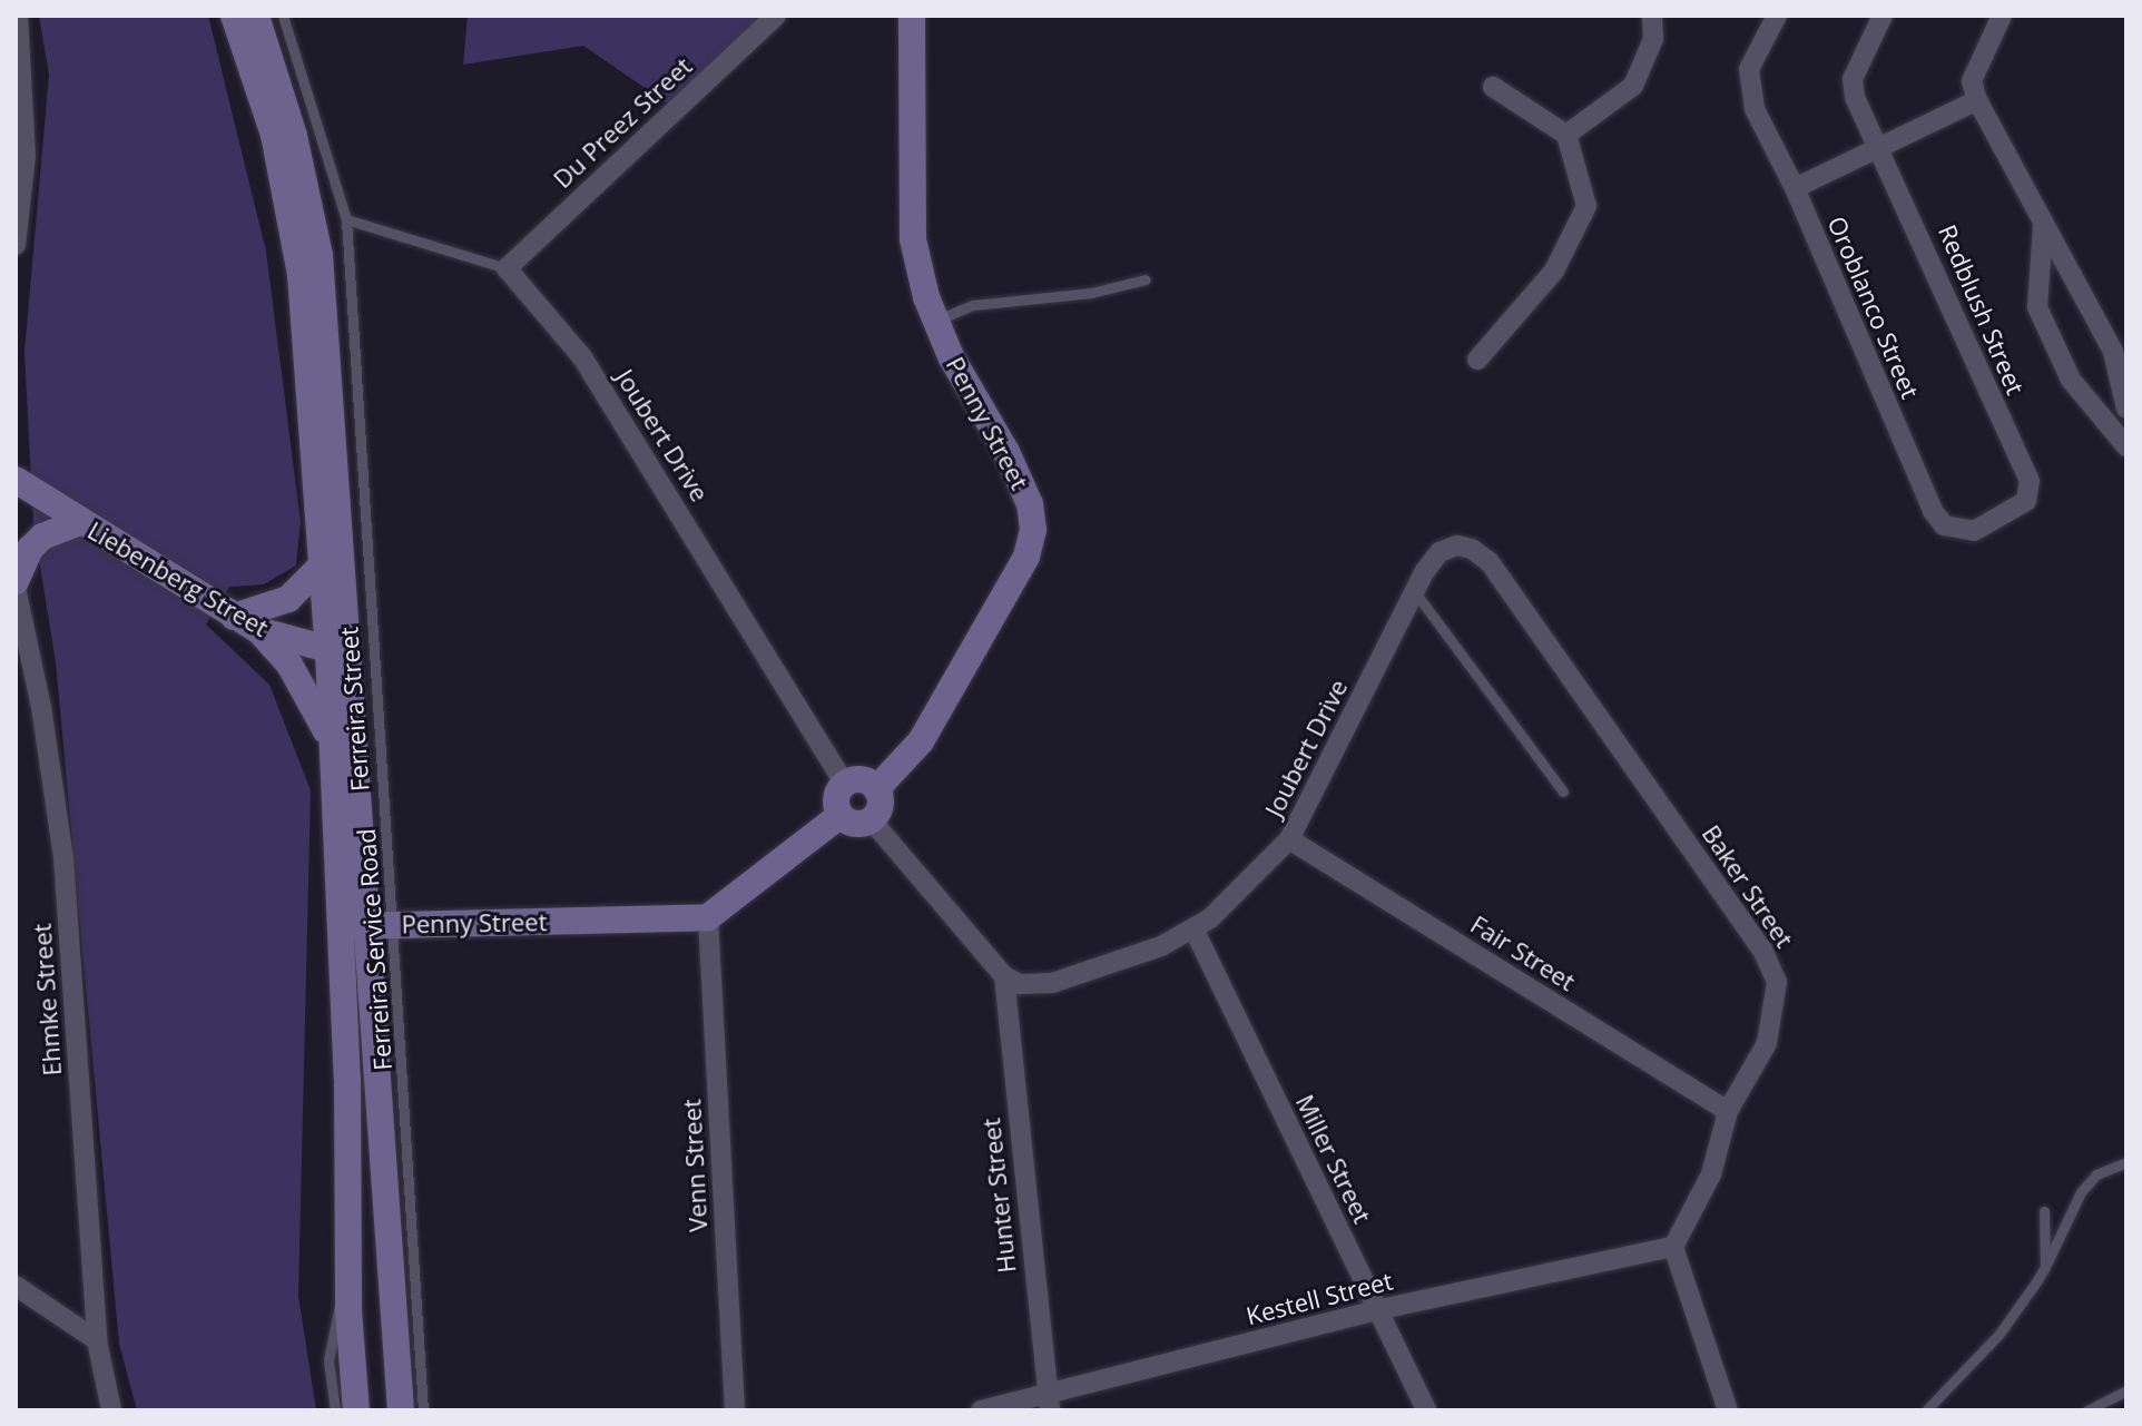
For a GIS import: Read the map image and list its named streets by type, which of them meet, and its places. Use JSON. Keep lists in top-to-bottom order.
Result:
{
  "streets": {
    "main road": ["Penny Street", "Liebenberg Street", "Ferreira Street"],
    "street": [
      "Du Preez Street",
      "Oroblanco Street",
      "Redblush Street",
      "Joubert Drive",
      "Baker Street",
      "Fair Street",
      "Ehmke Street",
      "Miller Street",
      "Venn Street",
      "Hunter Street",
      "Kestell Street"
    ],
    "lane": ["Ferreira Service Road"]
  },
  "crossings": [
    ["Du Preez Street", "Joubert Drive"],
    ["Oroblanco Street", "Redblush Street"],
    ["Penny Street", "Joubert Drive"],
    ["Penny Street", "Ferreira Street"],
    ["Penny Street", "Ferreira Service Road"],
    ["Penny Street", "Venn Street"],
    ["Joubert Drive", "Baker Street"],
    ["Joubert Drive", "Fair Street"],
    ["Joubert Drive", "Miller Street"],
    ["Joubert Drive", "Hunter Street"],
    ["Liebenberg Street", "Ferreira Street"],
    ["Ferreira Street", "Ferreira Service Road"],
    ["Baker Street", "Fair Street"],
    ["Baker Street", "Kestell Street"],
    ["Miller Street", "Kestell Street"],
    ["Hunter Street", "Kestell Street"]
  ]
}
